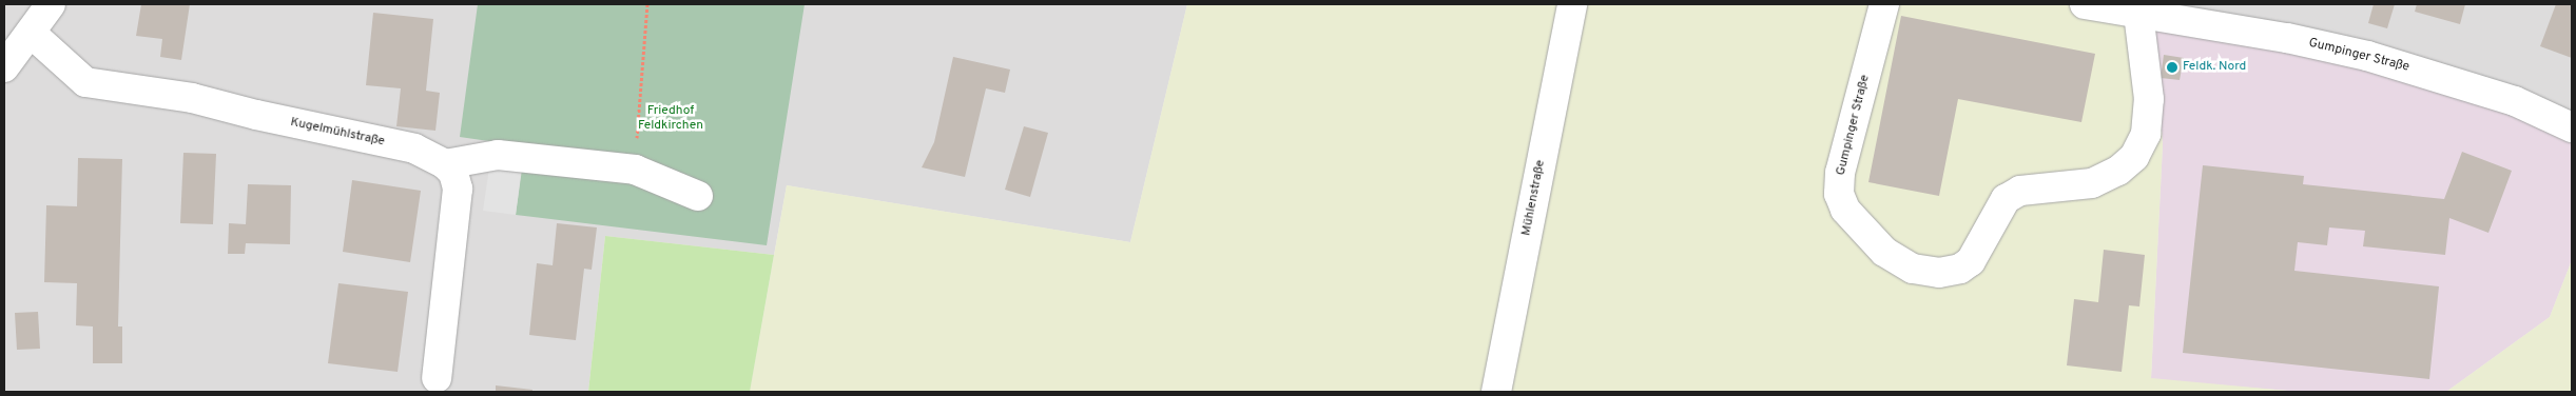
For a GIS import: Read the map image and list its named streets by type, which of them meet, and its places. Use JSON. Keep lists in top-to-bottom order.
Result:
{
  "streets": {
    "street": ["Gumpinger Straße", "Kugelmühlstraße", "Mühlenstraße"]
  },
  "parks": ["Friedhof Feldkirchen"],
  "places": ["Feldk. Nord"]
}
